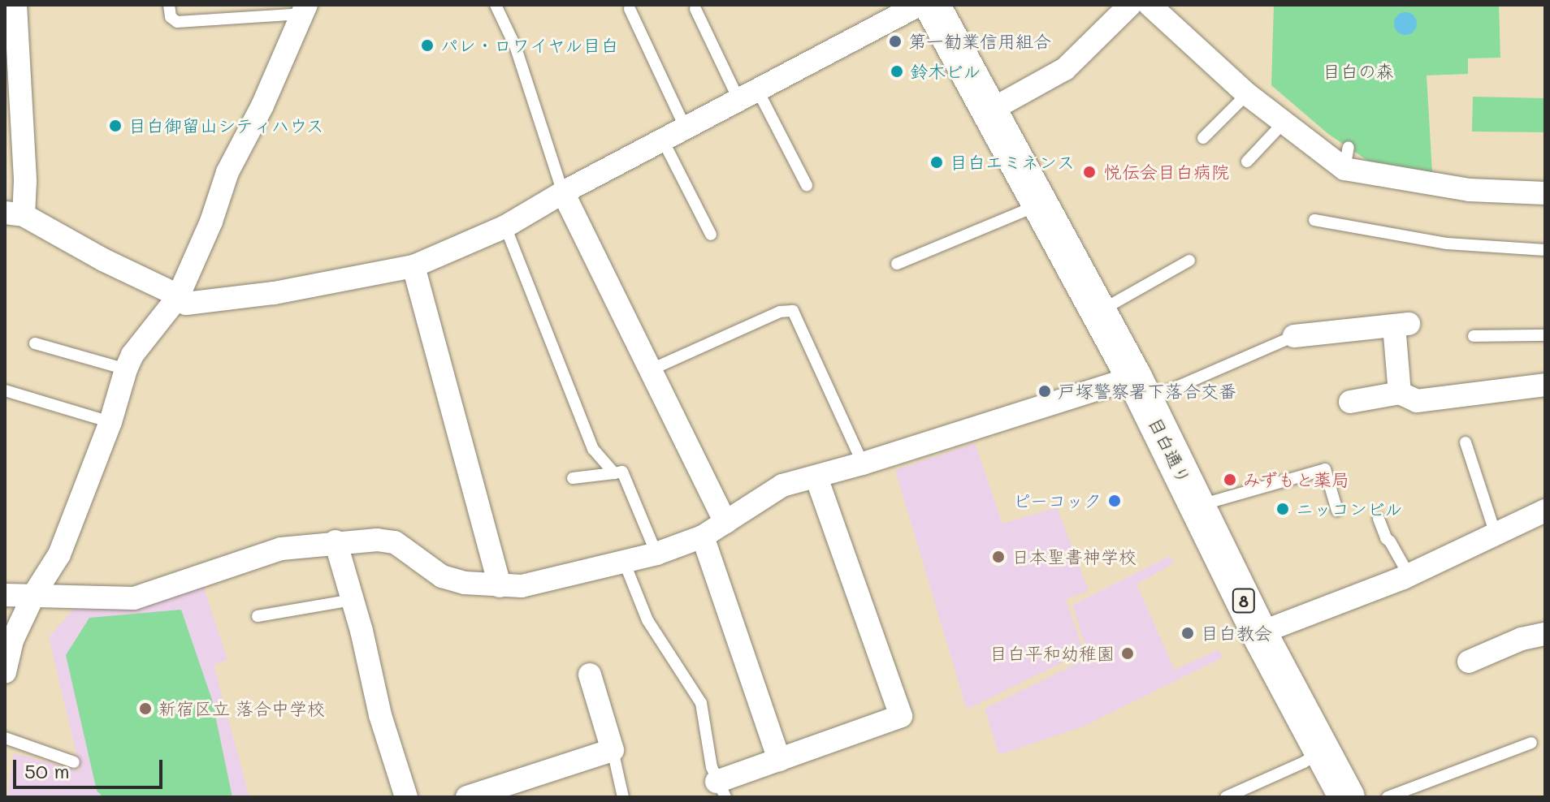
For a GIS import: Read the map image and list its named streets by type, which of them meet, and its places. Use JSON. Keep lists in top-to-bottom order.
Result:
{
  "streets": {
    "main road": ["目白通り", "8"]
  },
  "parks": ["目白の森"],
  "places": [
    "第一勧業信用組合",
    "パレ・ロワイヤル目白",
    "鈴木ビル",
    "目白御留山シティハウス",
    "目白エミネンス",
    "悦伝会目白病院",
    "戸塚警察署下落合交番",
    "みずもと薬局",
    "ピーコック",
    "ニッコンビル",
    "日本聖書神学校",
    "目白教会",
    "目白平和幼稚園",
    "新宿区立 落合中学校"
  ],
  "scale_bar": "50 m"
}
